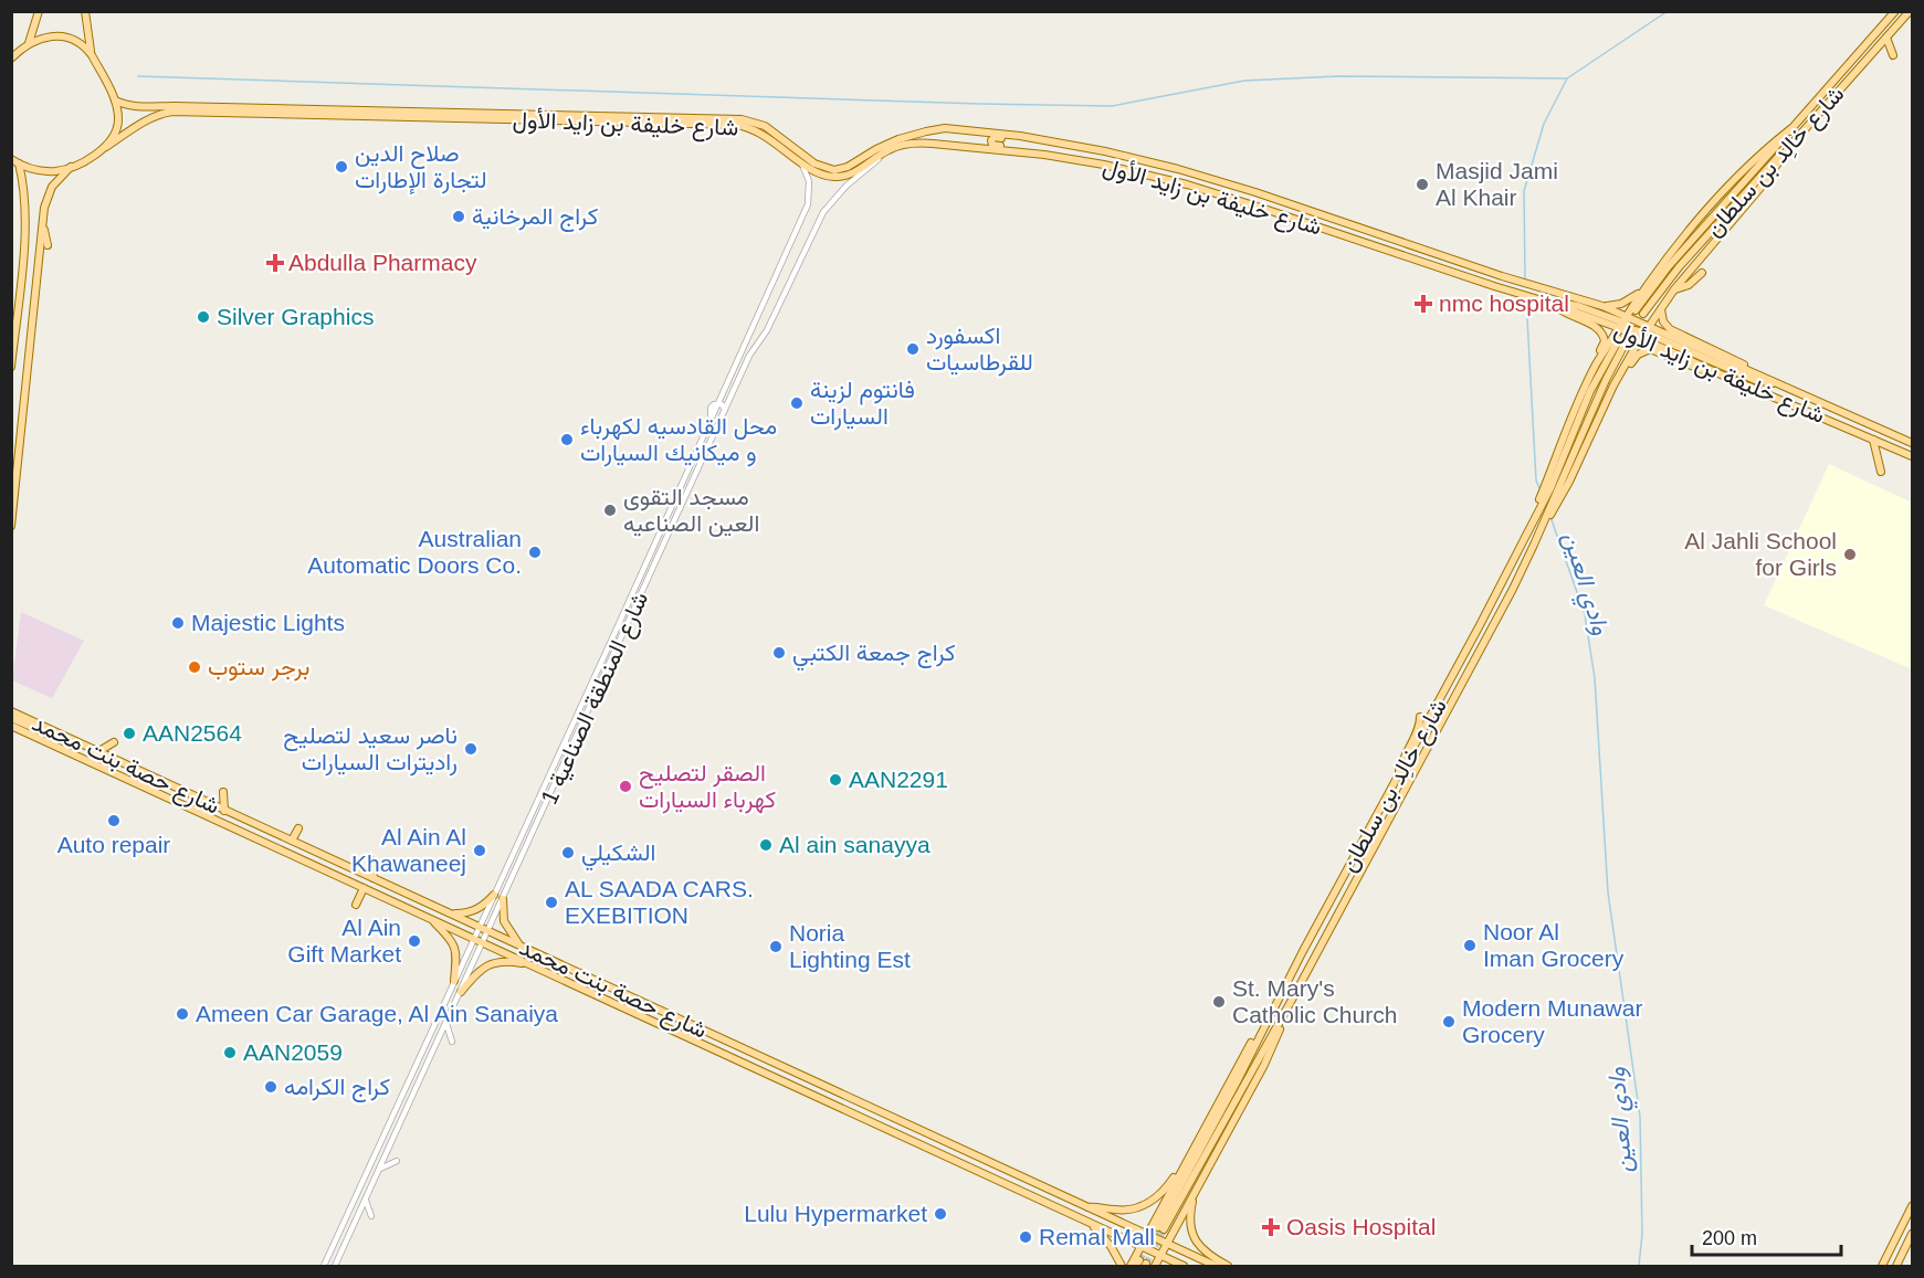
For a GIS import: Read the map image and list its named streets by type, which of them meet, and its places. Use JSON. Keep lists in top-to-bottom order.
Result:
{
  "streets": {
    "main road": ["شارع خليفة بن زايد الأول", "شارع خالِد بن سلطان", "شارع حصة بنت محمد"],
    "street": ["شارع المنطقة الصناعية 1"]
  },
  "crossings": [
    ["شارع خليفة بن زايد الأول", "شارع المنطقة الصناعية 1"],
    ["شارع المنطقة الصناعية 1", "شارع حصة بنت محمد"]
  ],
  "water": ["وادي العين"],
  "places": {
    "other": [
      "صلاح الدين لتجارة الإطارات",
      "Masjid Jami Al Khair",
      "كراج المرخانية",
      "Silver Graphics",
      "اكسفورد للقرطاسيات",
      "فانتوم لزينة السيارات",
      "محل القادسيه لكهرباء و ميكانيك السيارات",
      "مسجد التقوى العين الصناعيه",
      "Australian Automatic Doors Co.",
      "Al Jahli School for Girls",
      "Majestic Lights",
      "كراج جمعة الكتبي",
      "برجر ستوب",
      "AAN2564",
      "ناصر سعيد لتصليح راديترات السيارات",
      "AAN2291",
      "الصقر لتصليح كهرباء السيارات",
      "Auto repair",
      "Al ain sanayya",
      "Al Ain Al Khawaneej",
      "الشكيلي",
      "AL SAADA CARS. EXEBITION",
      "Al Ain Gift Market",
      "Noor Al Iman Grocery",
      "Noria Lighting Est",
      "St. Mary's Catholic Church",
      "Ameen Car Garage, Al Ain Sanaiya",
      "Modern Munawar Grocery",
      "AAN2059",
      "كراج الكرامه",
      "Lulu Hypermarket",
      "Remal Mall"
    ],
    "health": ["Abdulla Pharmacy", "nmc hospital", "Oasis Hospital"]
  },
  "scale_bar": "200 m"
}
